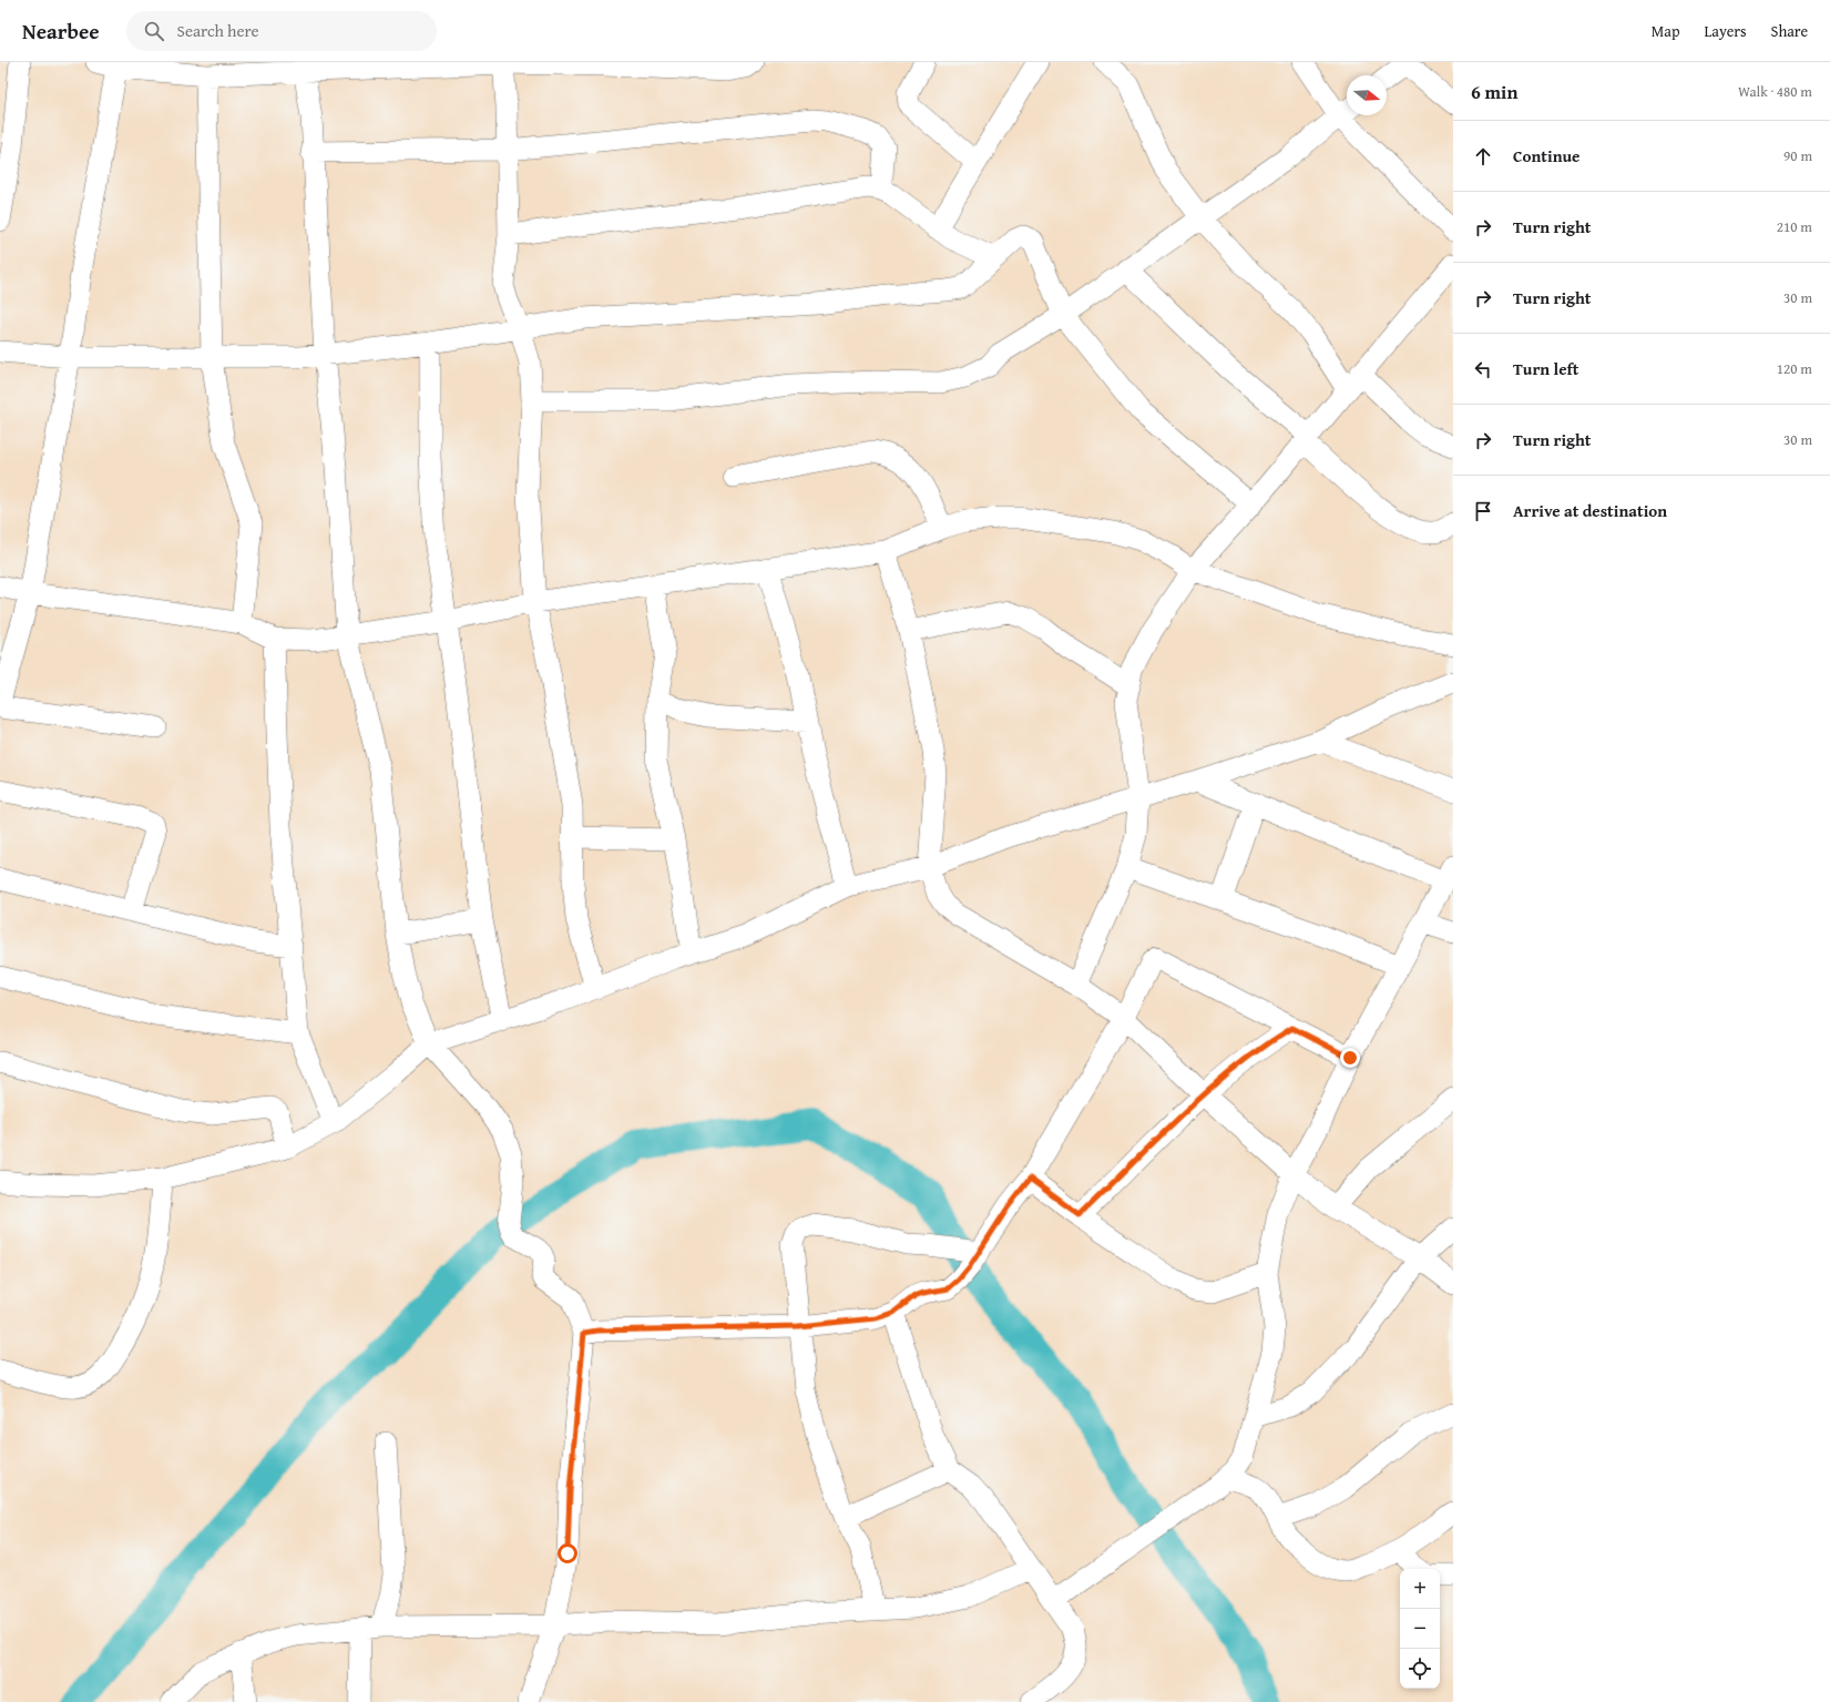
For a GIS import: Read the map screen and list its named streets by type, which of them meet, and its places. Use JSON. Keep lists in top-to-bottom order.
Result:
{
  "north": "right",
  "page": {
    "header": "Nearbee",
    "search": "Search here",
    "nav": ["Map", "Layers", "Share"],
    "heading": ["6 min", "Walk · 480 m"],
    "list": [
      ["Continue", "90 m"],
      ["Turn right", "210 m"],
      ["Turn right", "30 m"],
      ["Turn left", "120 m"],
      ["Turn right", "30 m"],
      "Arrive at destination"
    ],
    "map_buttons": ["+", "−"]
  }
}
